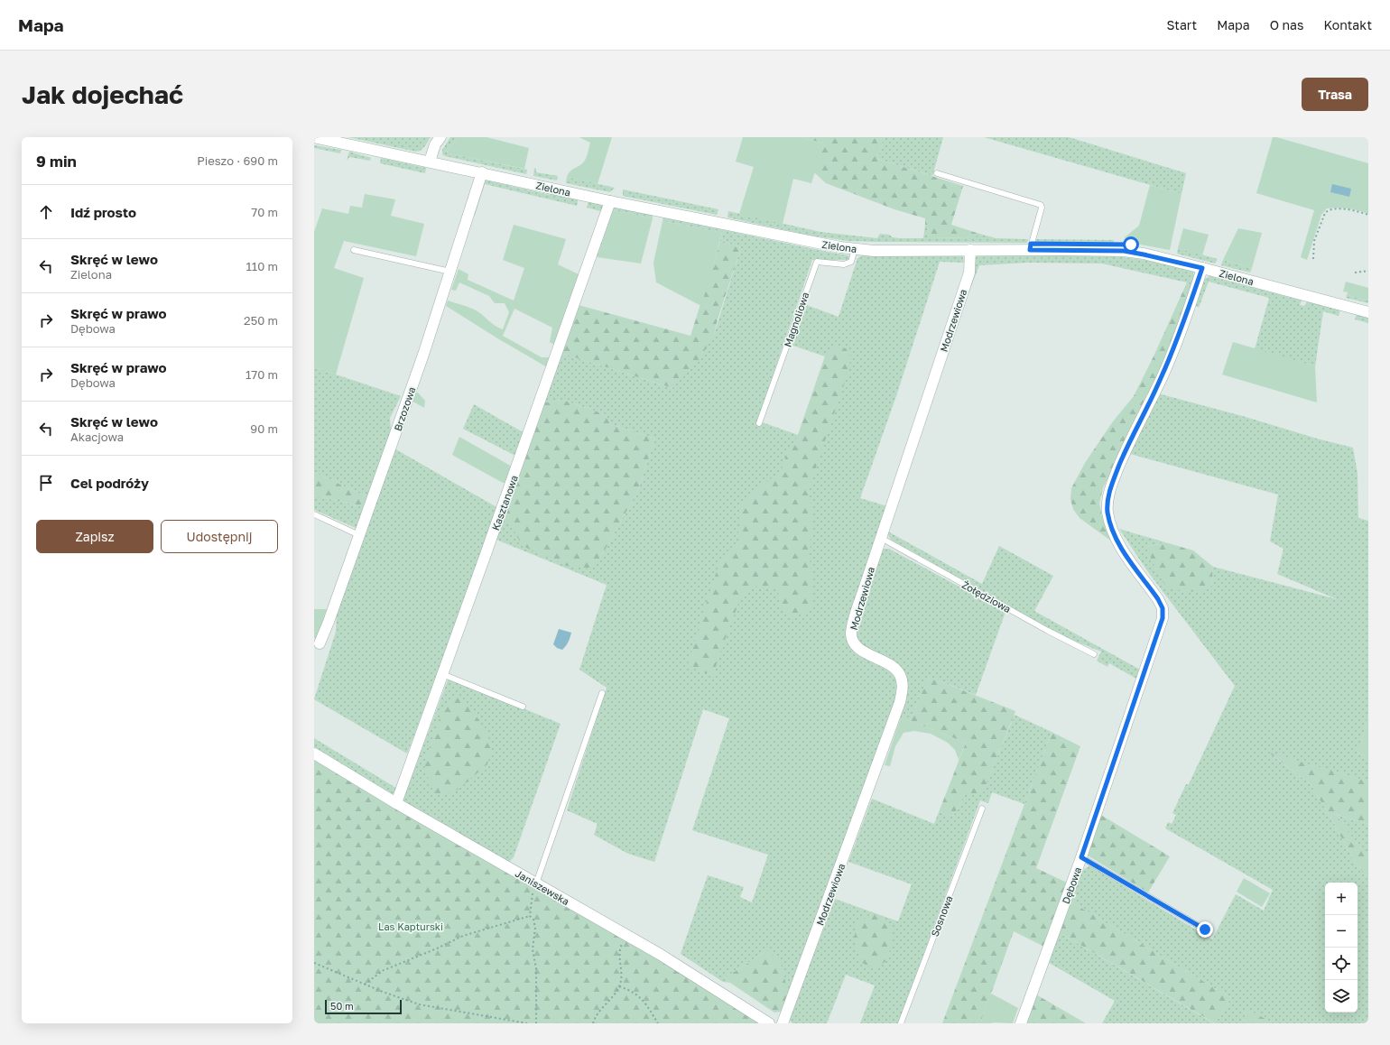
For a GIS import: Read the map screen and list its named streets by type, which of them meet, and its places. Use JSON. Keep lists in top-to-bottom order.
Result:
{
  "streets": {
    "street": [
      "Zielona",
      "Modrzewiowa",
      "Brzozowa",
      "Kasztanowa",
      "Dębowa",
      "Janiszewska"
    ],
    "lane": ["Magnoliowa", "Żołędziowa", "Sosnowa"]
  },
  "crossings": [
    ["Zielona", "Magnoliowa"],
    ["Zielona", "Modrzewiowa"],
    ["Zielona", "Brzozowa"],
    ["Zielona", "Kasztanowa"],
    ["Zielona", "Dębowa"],
    ["Modrzewiowa", "Żołędziowa"],
    ["Kasztanowa", "Janiszewska"]
  ],
  "parks": ["Las Kapturski"],
  "scale_bar": "50 m",
  "page": {
    "header": "Mapa",
    "nav": [
      "Start",
      "Mapa",
      "O nas",
      "Kontakt"
    ],
    "buttons": [
      "Trasa",
      ["Zapisz", "Udostępnij"]
    ],
    "title": "Jak dojechać",
    "heading": ["9 min", "Pieszo · 690 m"],
    "list": [
      ["Idź prosto", "70 m"],
      ["Skręć w lewo", "Zielona", "110 m"],
      ["Skręć w prawo", "Dębowa", "250 m"],
      ["Skręć w prawo", "Dębowa", "170 m"],
      ["Skręć w lewo", "Akacjowa", "90 m"],
      "Cel podróży"
    ],
    "map_buttons": ["+", "−"],
    "scale": "50 m"
  }
}
